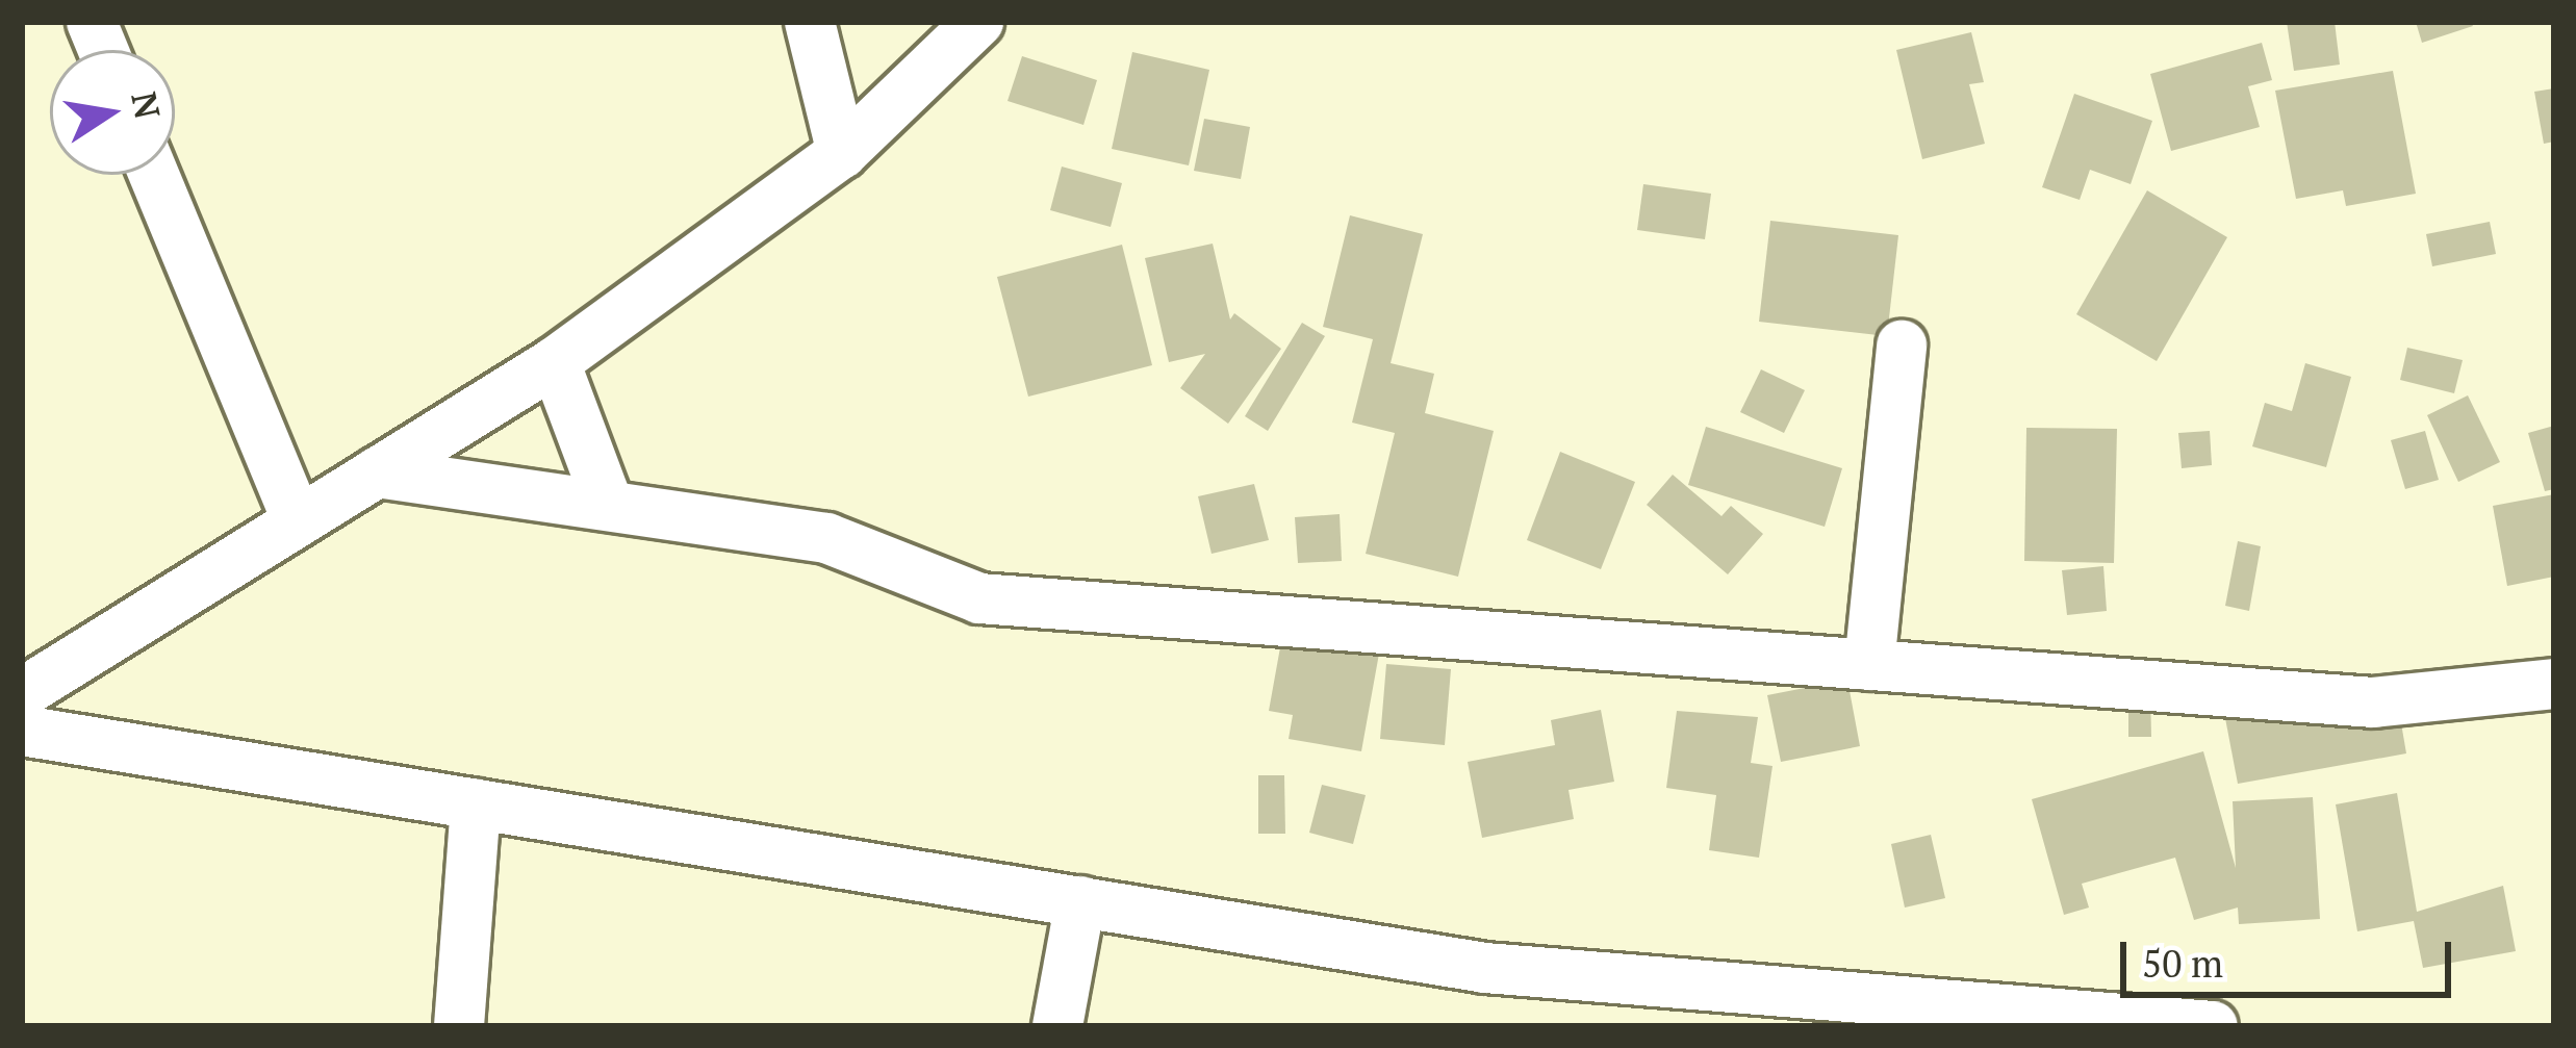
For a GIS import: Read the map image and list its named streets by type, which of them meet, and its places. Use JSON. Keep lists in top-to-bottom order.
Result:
{
  "scale_bar": "50 m",
  "north": "right"
}
